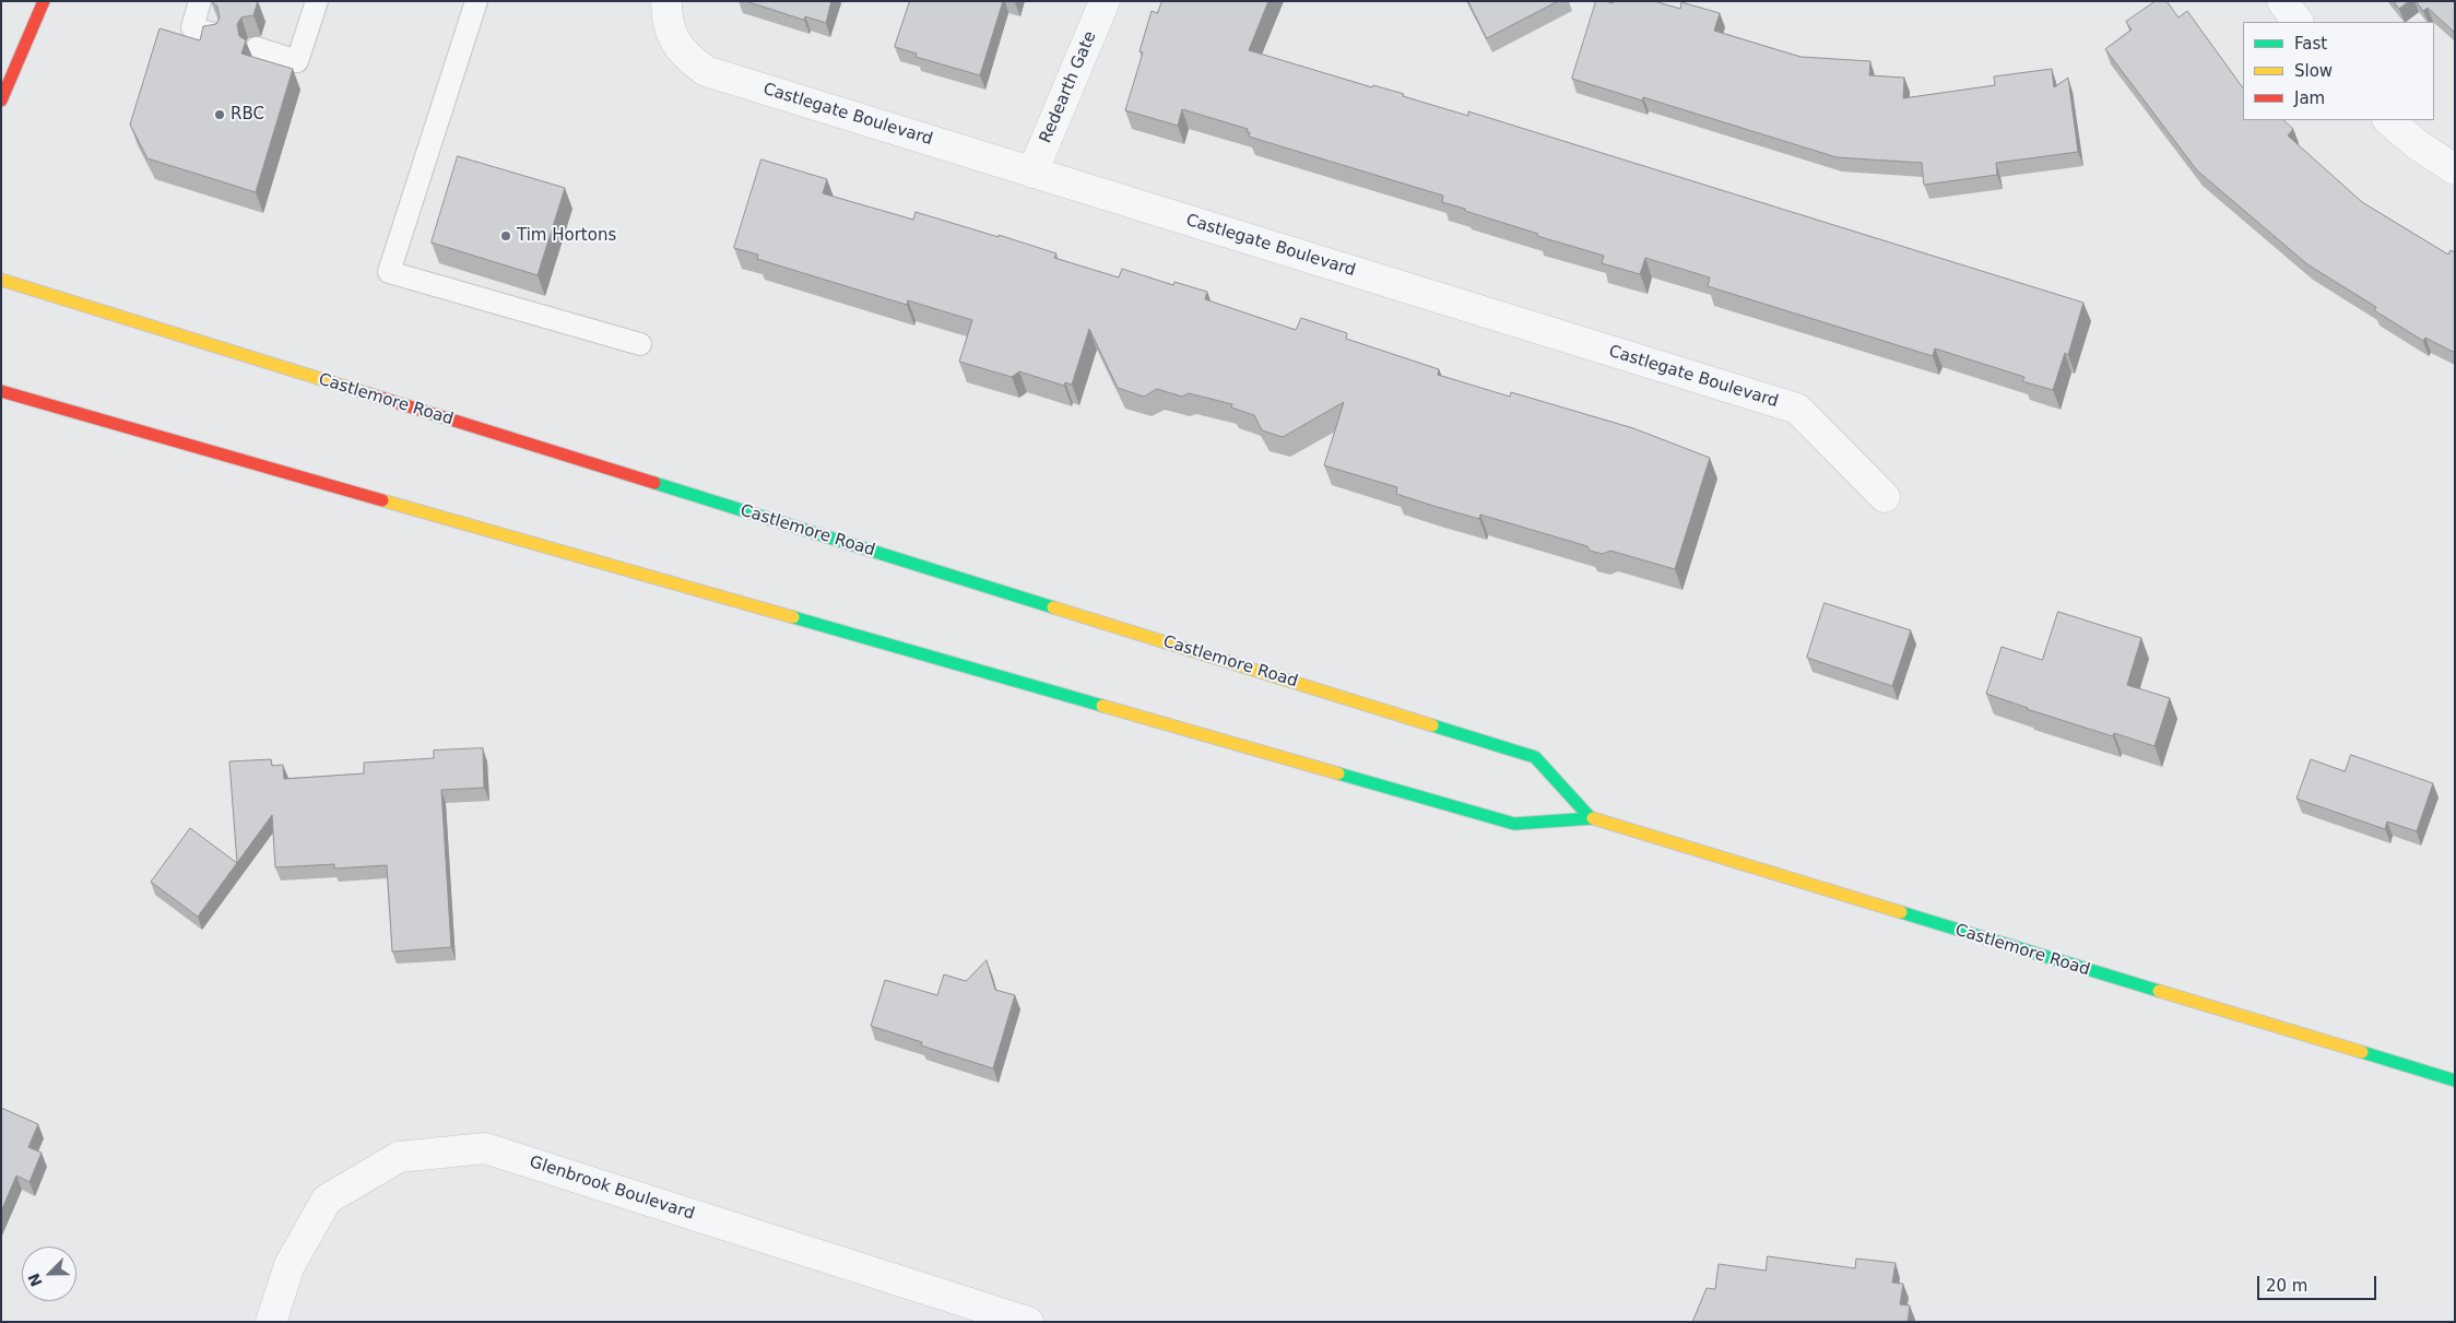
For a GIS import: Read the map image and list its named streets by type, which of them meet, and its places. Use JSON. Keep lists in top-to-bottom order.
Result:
{
  "streets": {
    "main road": ["Castlemore Road"],
    "street": ["Redearth Gate", "Castlegate Boulevard", "Glenbrook Boulevard"]
  },
  "crossings": [
    ["Redearth Gate", "Castlegate Boulevard"]
  ],
  "places": ["RBC", "Tim Hortons"],
  "legend": ["Fast", "Slow", "Jam"],
  "scale_bar": "20 m",
  "north": "bottom left"
}
